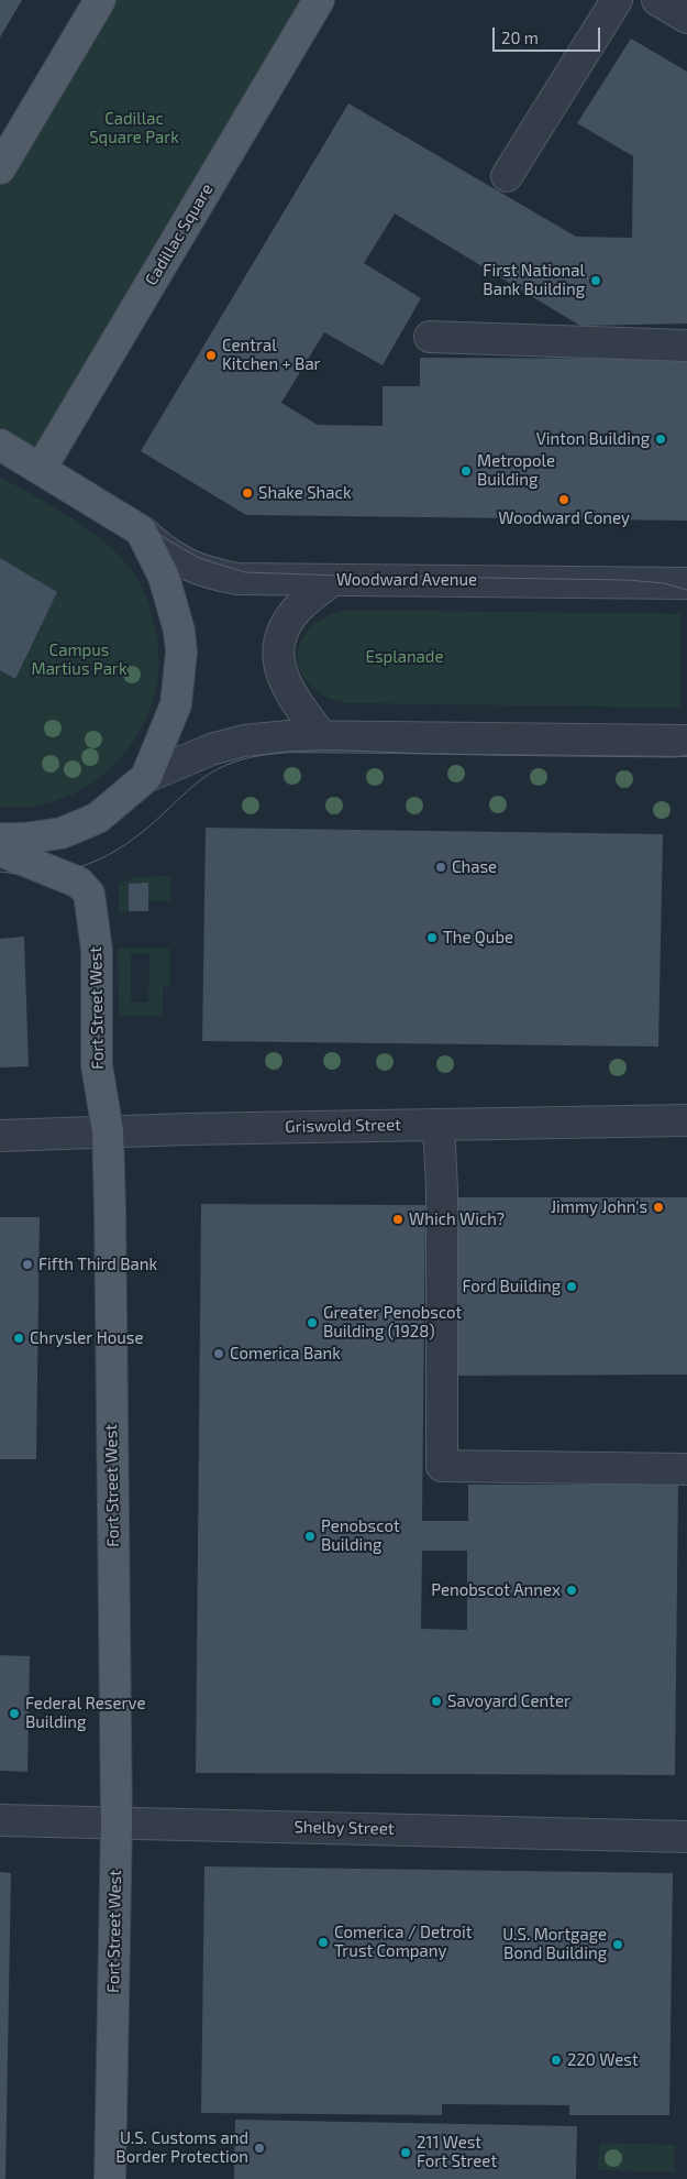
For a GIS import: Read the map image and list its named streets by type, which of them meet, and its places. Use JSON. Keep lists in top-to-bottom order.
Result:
{
  "streets": {
    "main road": ["Cadillac Square", "Woodward Avenue", "Fort Street West"],
    "street": ["Griswold Street", "Shelby Street"]
  },
  "crossings": [
    ["Cadillac Square", "Woodward Avenue"],
    ["Fort Street West", "Griswold Street"],
    ["Fort Street West", "Shelby Street"]
  ],
  "parks": ["Cadillac Square Park", "Campus Martius Park", "Esplanade"],
  "places": [
    "First National Bank Building",
    "Central Kitchen + Bar",
    "Vinton Building",
    "Metropole Building",
    "Shake Shack",
    "Woodward Coney",
    "Chase",
    "The Qube",
    "Jimmy John's",
    "Which Wich?",
    "Fifth Third Bank",
    "Ford Building",
    "Greater Penobscot Building (1928)",
    "Chrysler House",
    "Comerica Bank",
    "Penobscot Building",
    "Penobscot Annex",
    "Savoyard Center",
    "Federal Reserve Building",
    "Comerica / Detroit Trust Company",
    "U.S. Mortgage Bond Building",
    "220 West",
    "U.S. Customs and Border Protection",
    "211 West Fort Street"
  ],
  "scale_bar": "20 m"
}
